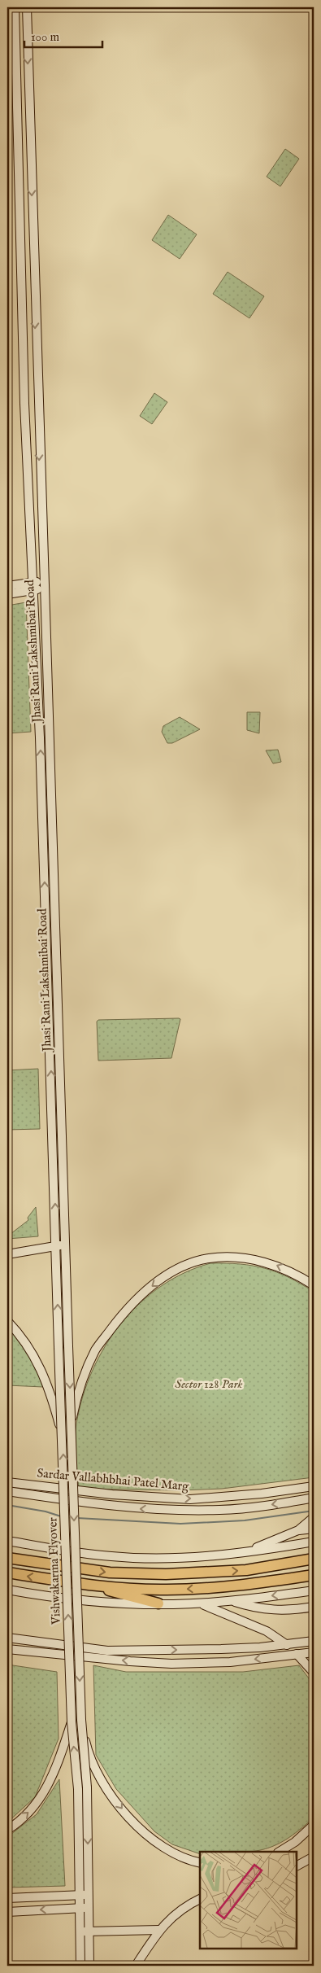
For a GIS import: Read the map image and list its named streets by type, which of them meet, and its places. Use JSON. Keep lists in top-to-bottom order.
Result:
{
  "streets": {
    "main road": ["Jhasi Rani Lakshmibai Road", "Sardar Vallabhbhai Patel Marg", "Vishwakarma Flyover"]
  },
  "crossings": [
    ["Jhasi Rani Lakshmibai Road", "Vishwakarma Flyover"]
  ],
  "parks": ["Sector 128 Park"],
  "scale_bar": "100 m"
}
